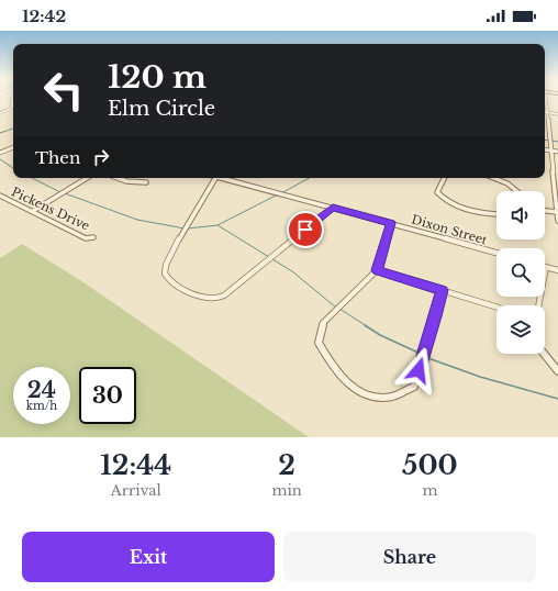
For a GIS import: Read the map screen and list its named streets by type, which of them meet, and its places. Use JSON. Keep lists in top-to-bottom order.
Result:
{
  "streets": {
    "street": ["Pickens Drive", "Dixon Street"]
  },
  "page": {
    "status": "12:42",
    "turn": ["120 m", "Elm Circle"],
    "then": "Then",
    "speed": "24 km/h",
    "limit": "30",
    "eta": [
      "12:44",
      "Arrival",
      "2",
      "min",
      "500",
      "m"
    ],
    "buttons": ["Exit", "Share"]
  }
}
